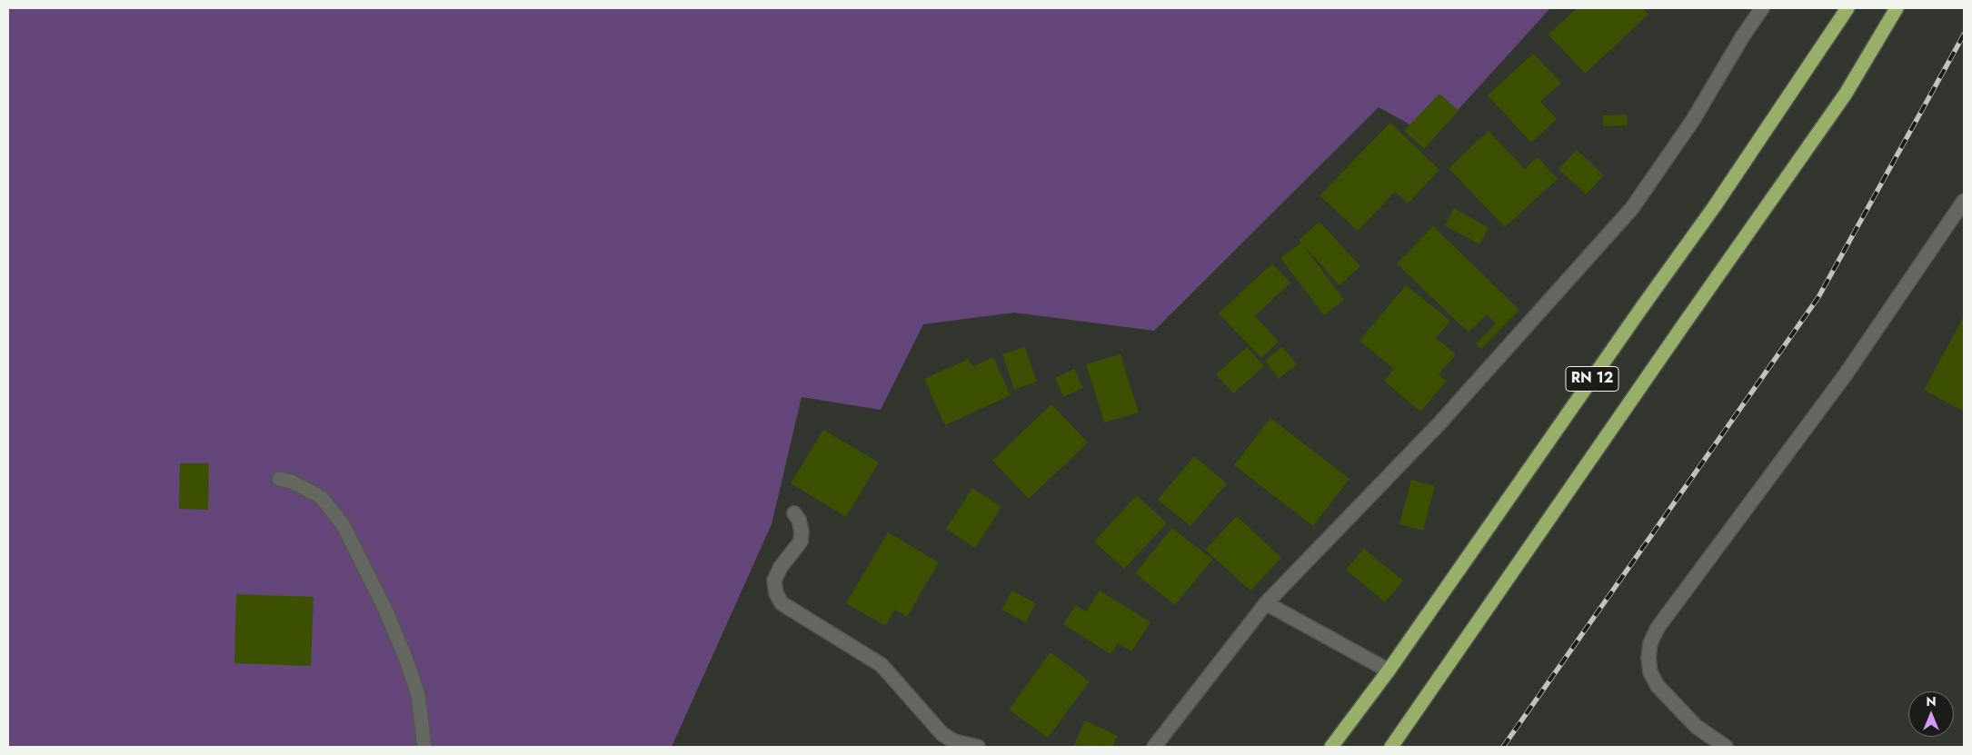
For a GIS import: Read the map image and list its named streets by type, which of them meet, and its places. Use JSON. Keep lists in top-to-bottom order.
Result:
{
  "streets": {
    "highway": ["RN 12"]
  },
  "north": "top"
}
